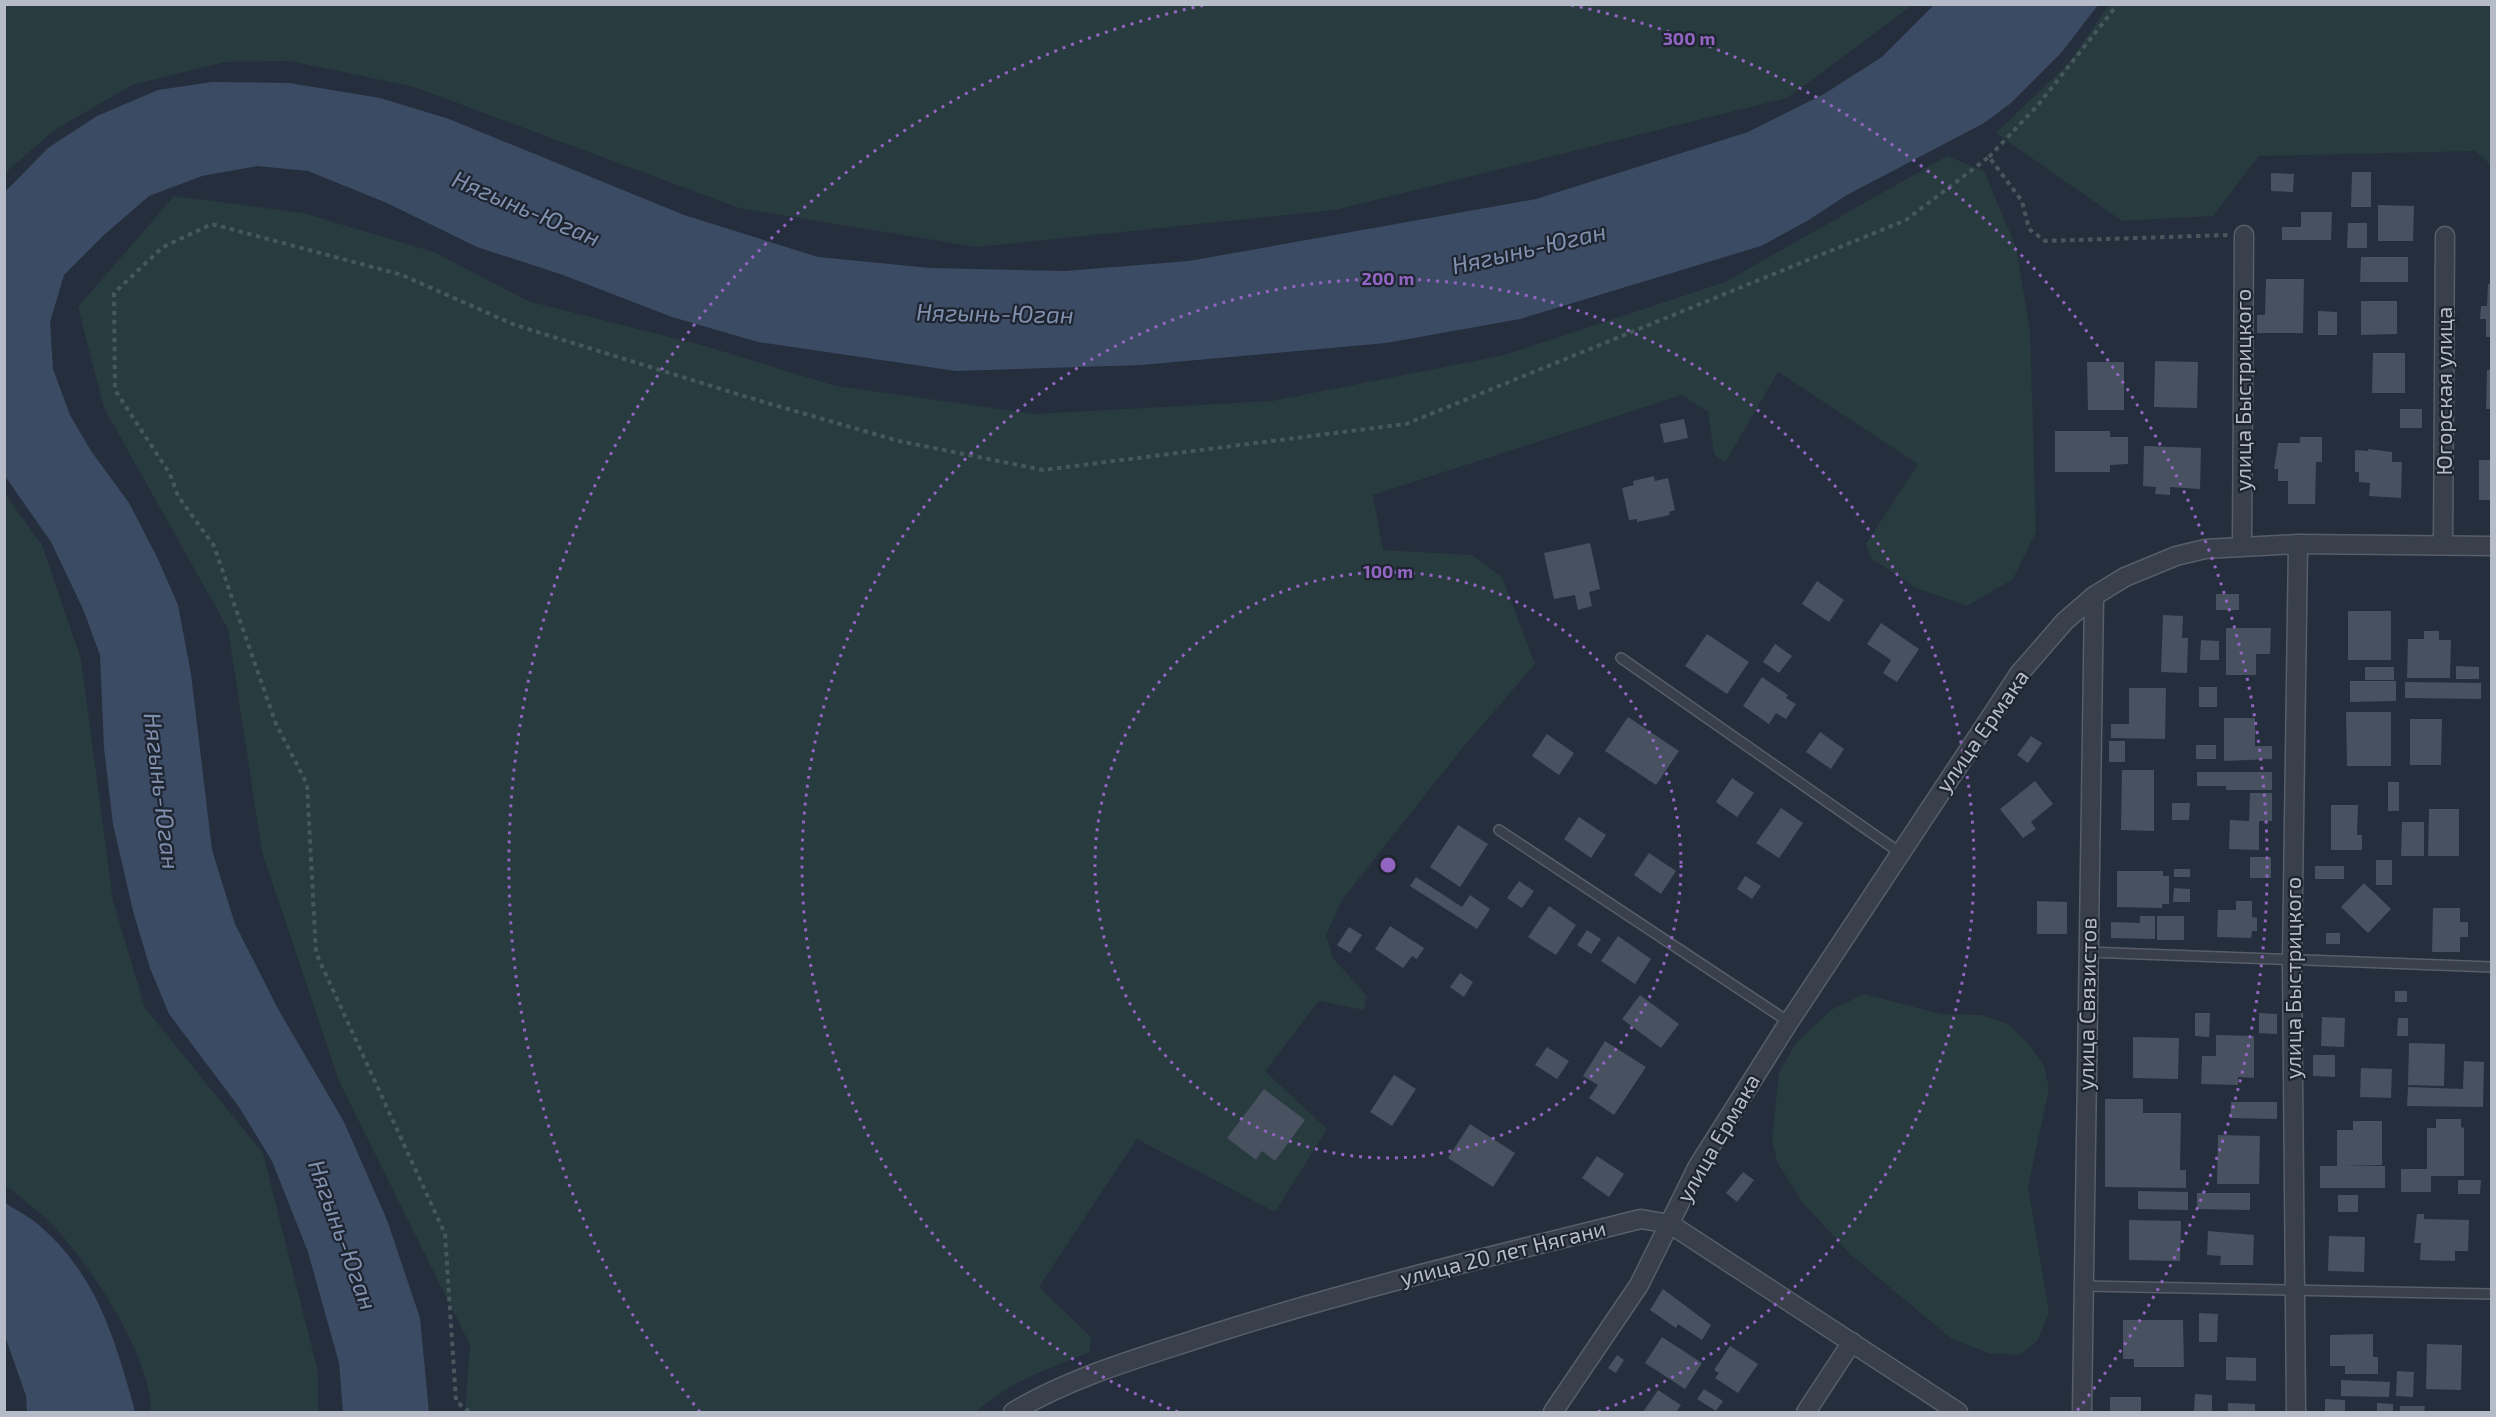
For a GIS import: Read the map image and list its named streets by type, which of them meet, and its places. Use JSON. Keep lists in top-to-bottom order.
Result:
{
  "streets": {
    "street": [
      "улица Быстрицкого",
      "Югорская улица",
      "улица Ермака",
      "улица Связистов",
      "улица 20 лет Нягани"
    ]
  },
  "crossings": [
    ["улица Быстрицкого", "улица Ермака"],
    ["Югорская улица", "улица Ермака"],
    ["улица Ермака", "улица Связистов"],
    ["улица Ермака", "улица 20 лет Нягани"]
  ],
  "water": ["Нягынь-Юган"],
  "rings": ["300 m", "200 m", "100 m"]
}
